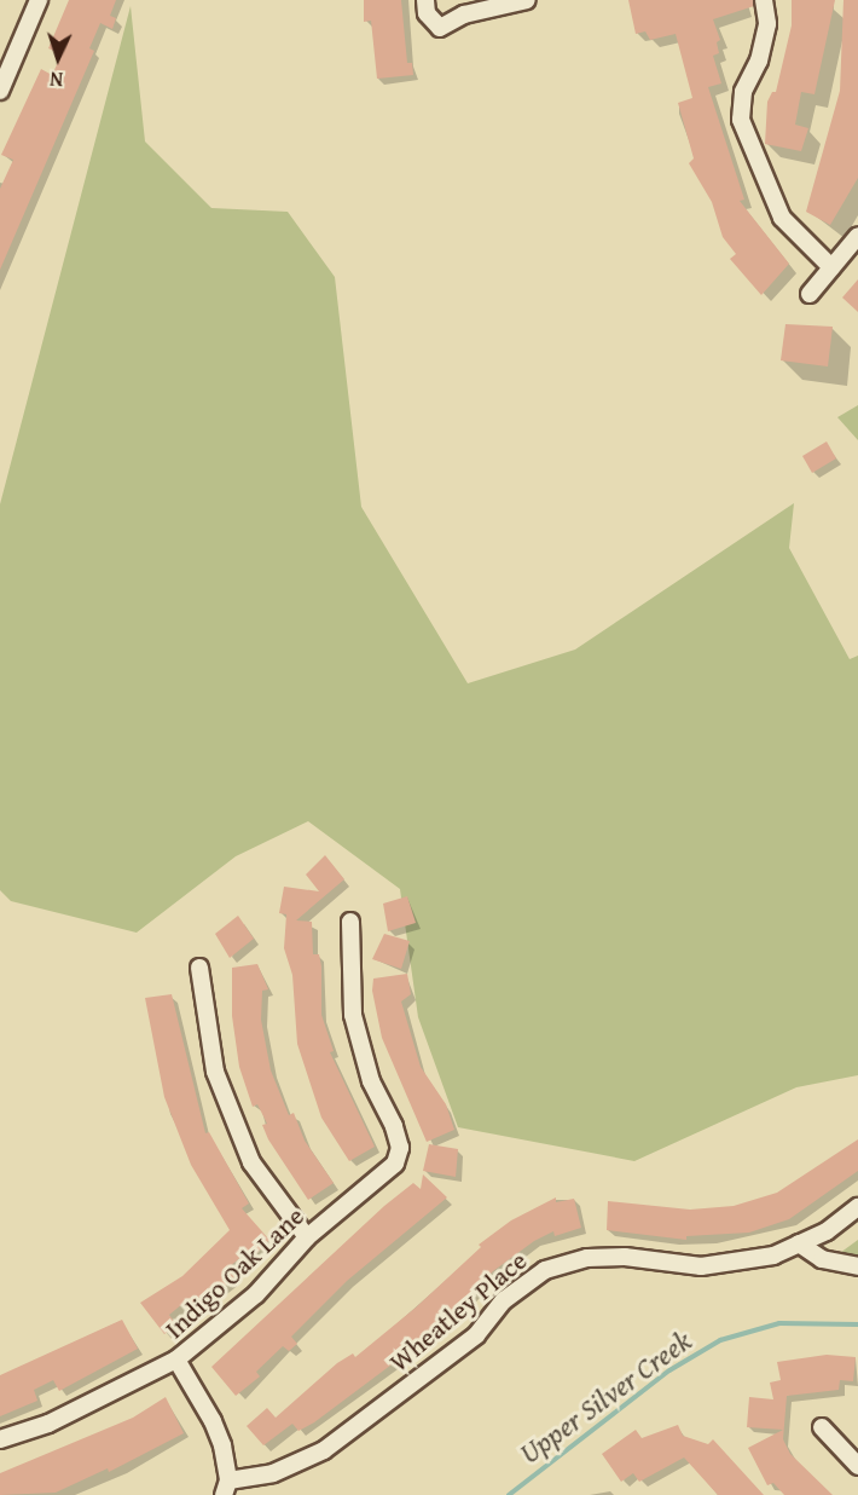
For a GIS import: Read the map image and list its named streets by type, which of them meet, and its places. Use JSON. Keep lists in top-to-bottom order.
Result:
{
  "streets": {
    "street": ["Indigo Oak Lane", "Wheatley Place"]
  },
  "water": ["Upper Silver Creek"],
  "north": "bottom"
}
